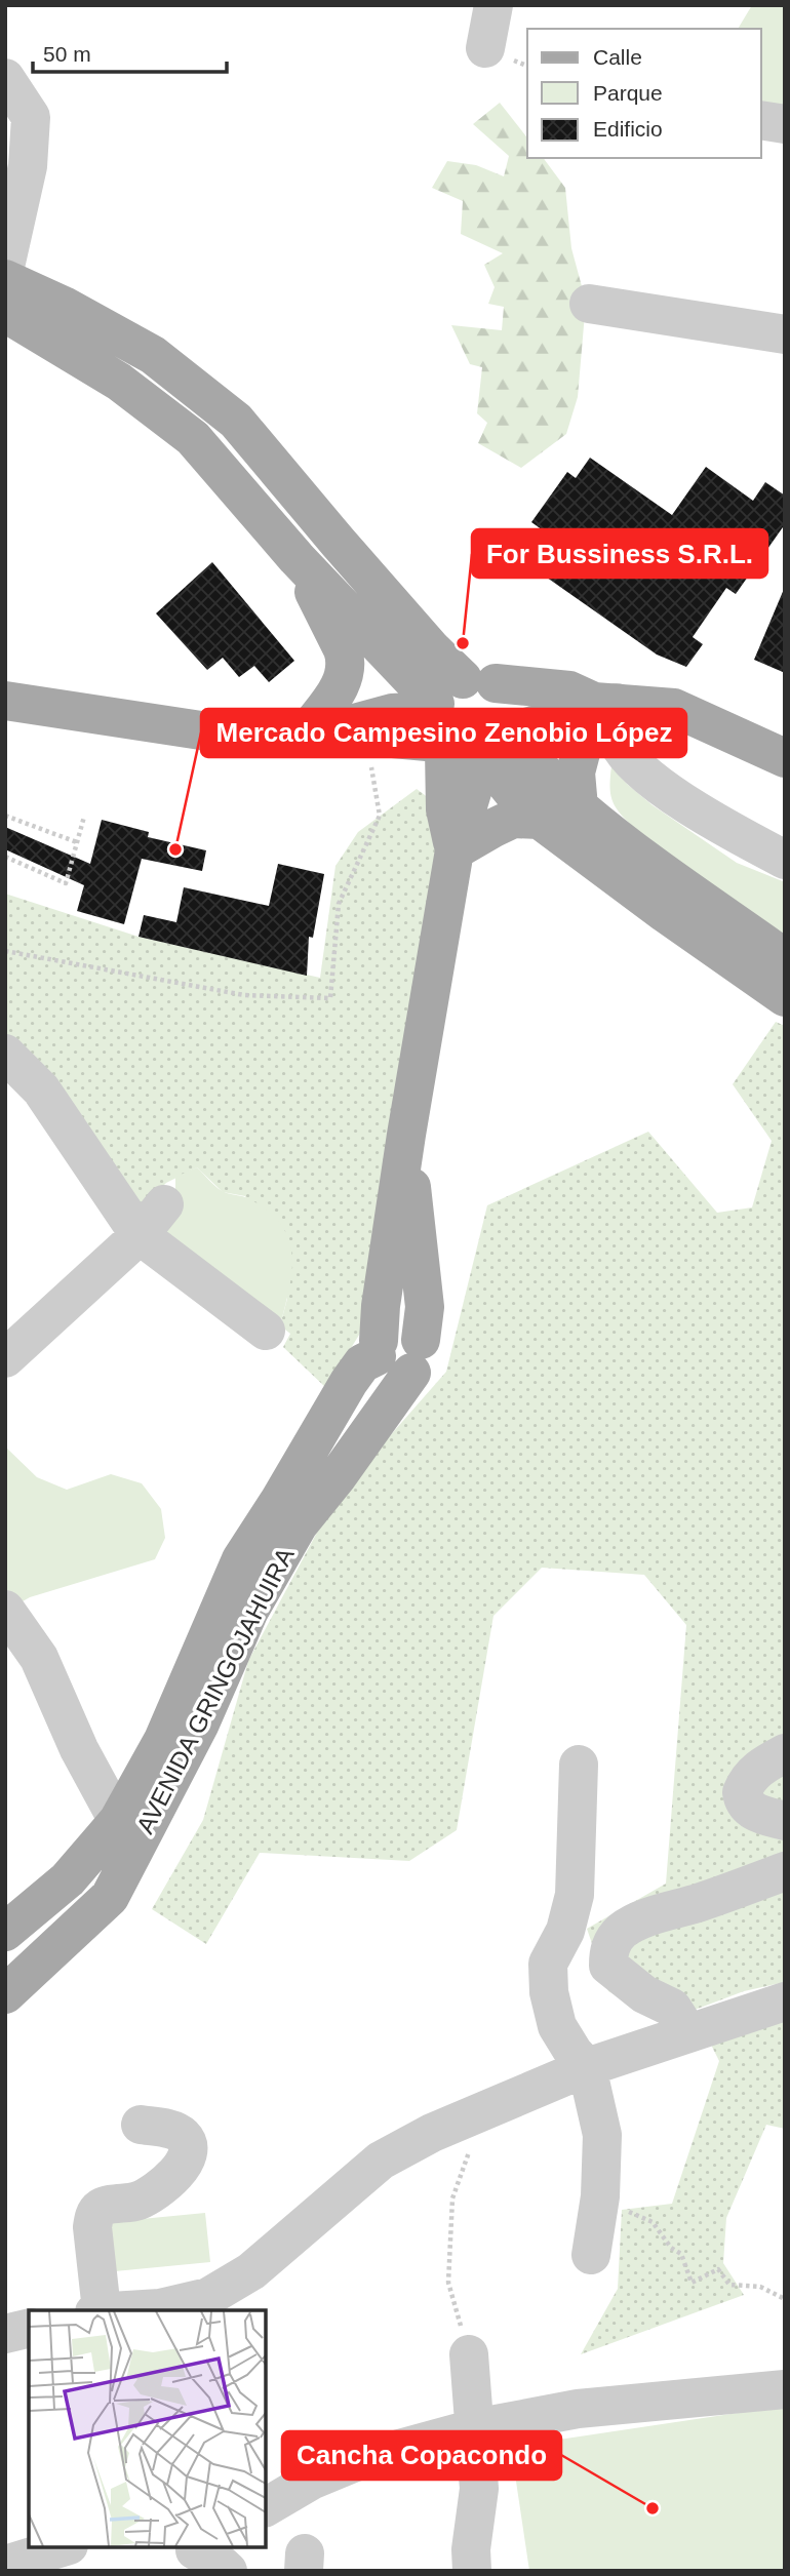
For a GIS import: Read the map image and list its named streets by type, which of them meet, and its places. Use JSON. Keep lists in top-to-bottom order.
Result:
{
  "streets": {
    "main road": ["AVENIDA GRINGOJAHUIRA"]
  },
  "places": ["For Bussiness S.R.L.", "Mercado Campesino Zenobio López", "Cancha Copacondo"],
  "legend": ["Calle", "Parque", "Edificio"],
  "scale_bar": "50 m"
}
